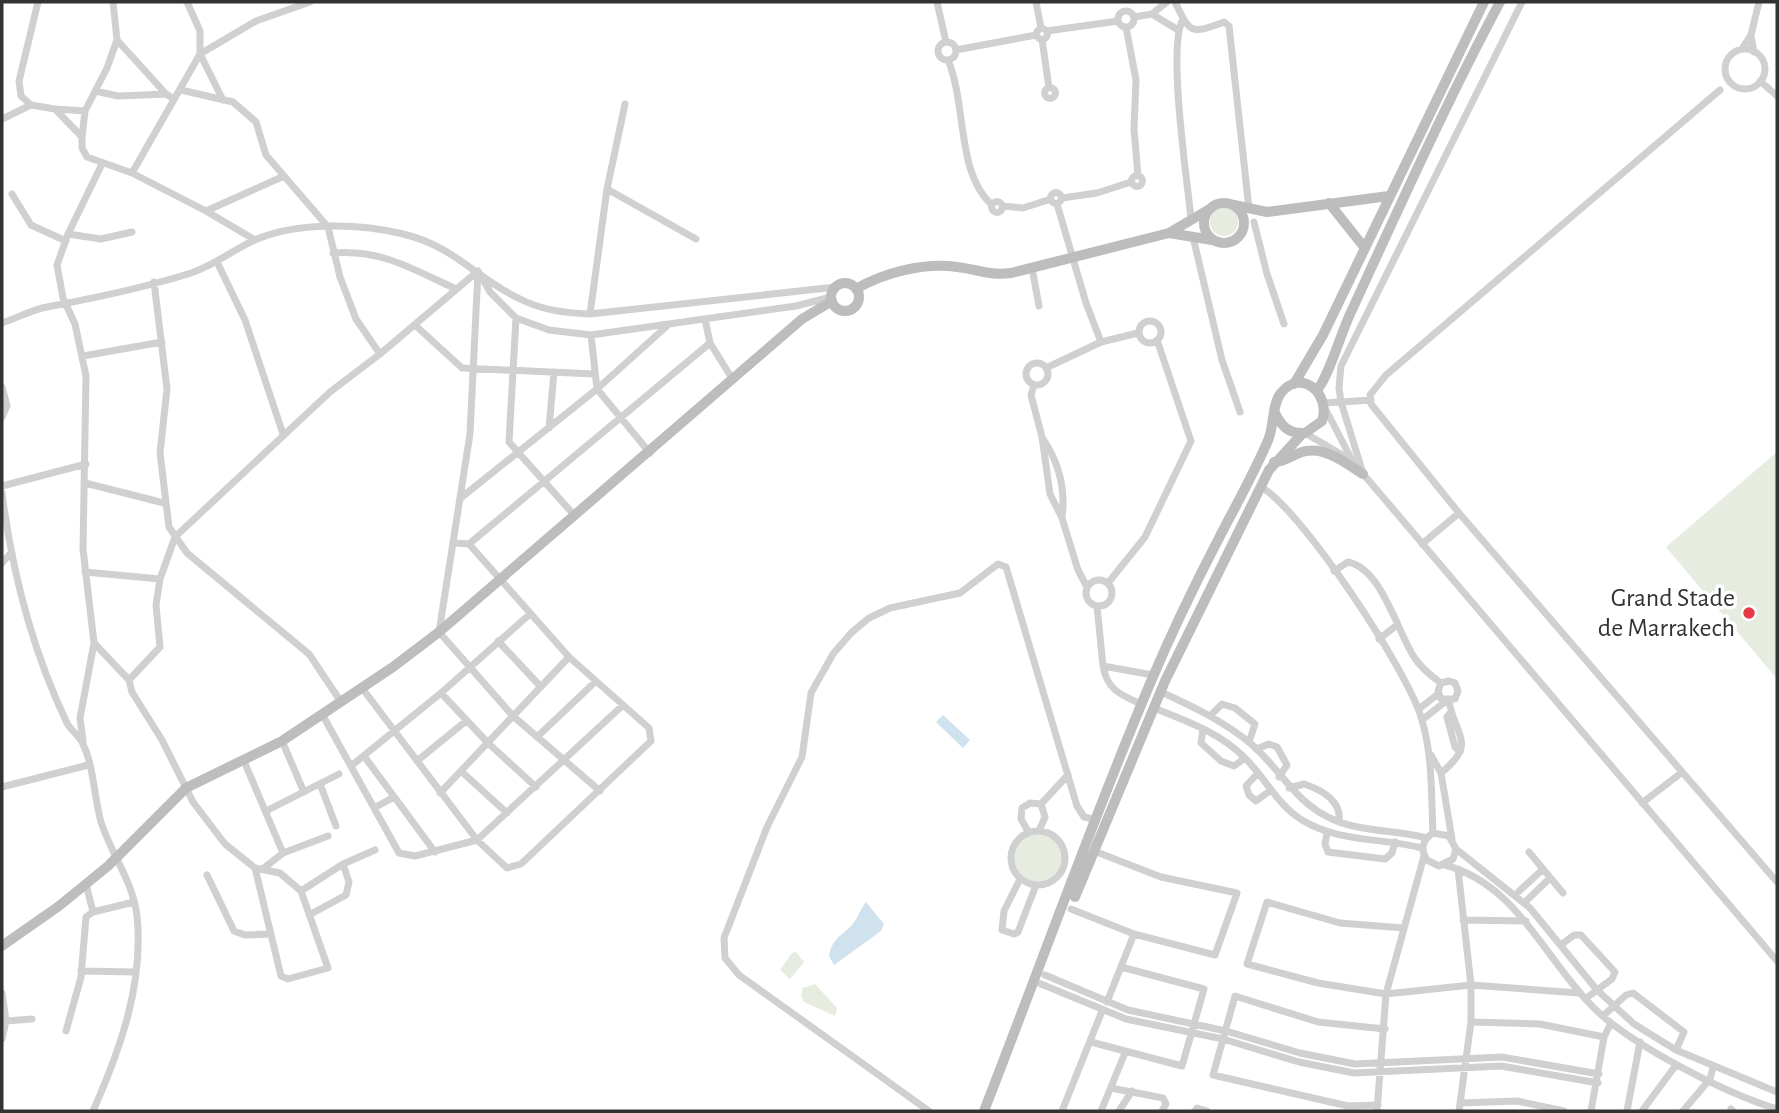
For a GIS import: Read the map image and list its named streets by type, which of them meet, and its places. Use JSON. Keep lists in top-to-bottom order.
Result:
{
  "places": ["Grand Stade de Marrakech"]
}
